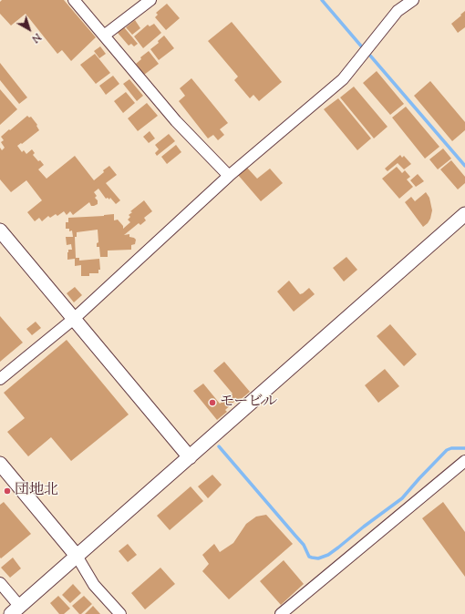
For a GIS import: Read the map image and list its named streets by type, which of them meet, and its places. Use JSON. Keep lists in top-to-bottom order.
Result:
{
  "places": ["モービル", "団地北"],
  "north": "bottom right"
}
